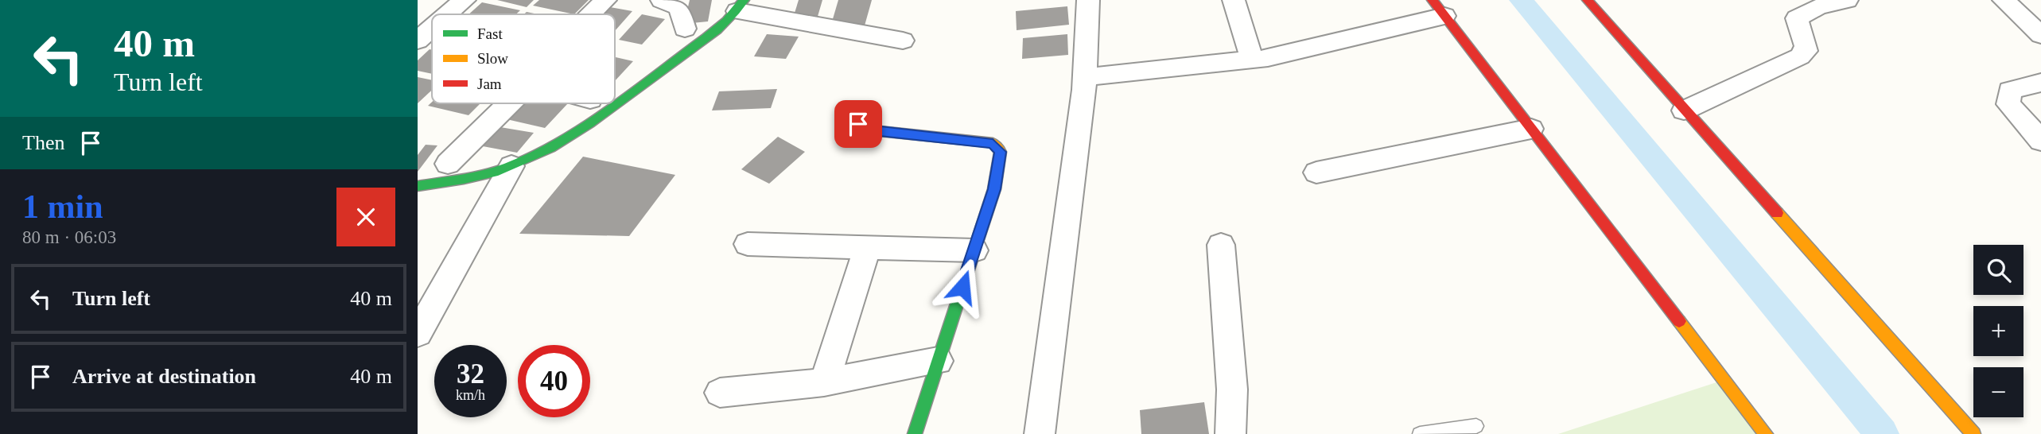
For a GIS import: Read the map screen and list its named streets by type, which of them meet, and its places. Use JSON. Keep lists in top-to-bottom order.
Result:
{
  "legend": ["Fast", "Slow", "Jam"],
  "page": {
    "turn": ["40 m", "Turn left"],
    "then": "Then",
    "heading": ["1 min", "80 m · 06:03"],
    "map_buttons": ["+", "−"],
    "list": [
      {
        "name": "Turn left",
        "value": "40 m"
      },
      {
        "name": "Arrive at destination",
        "value": "40 m"
      }
    ],
    "speed": "32 km/h",
    "limit": "40"
  }
}
